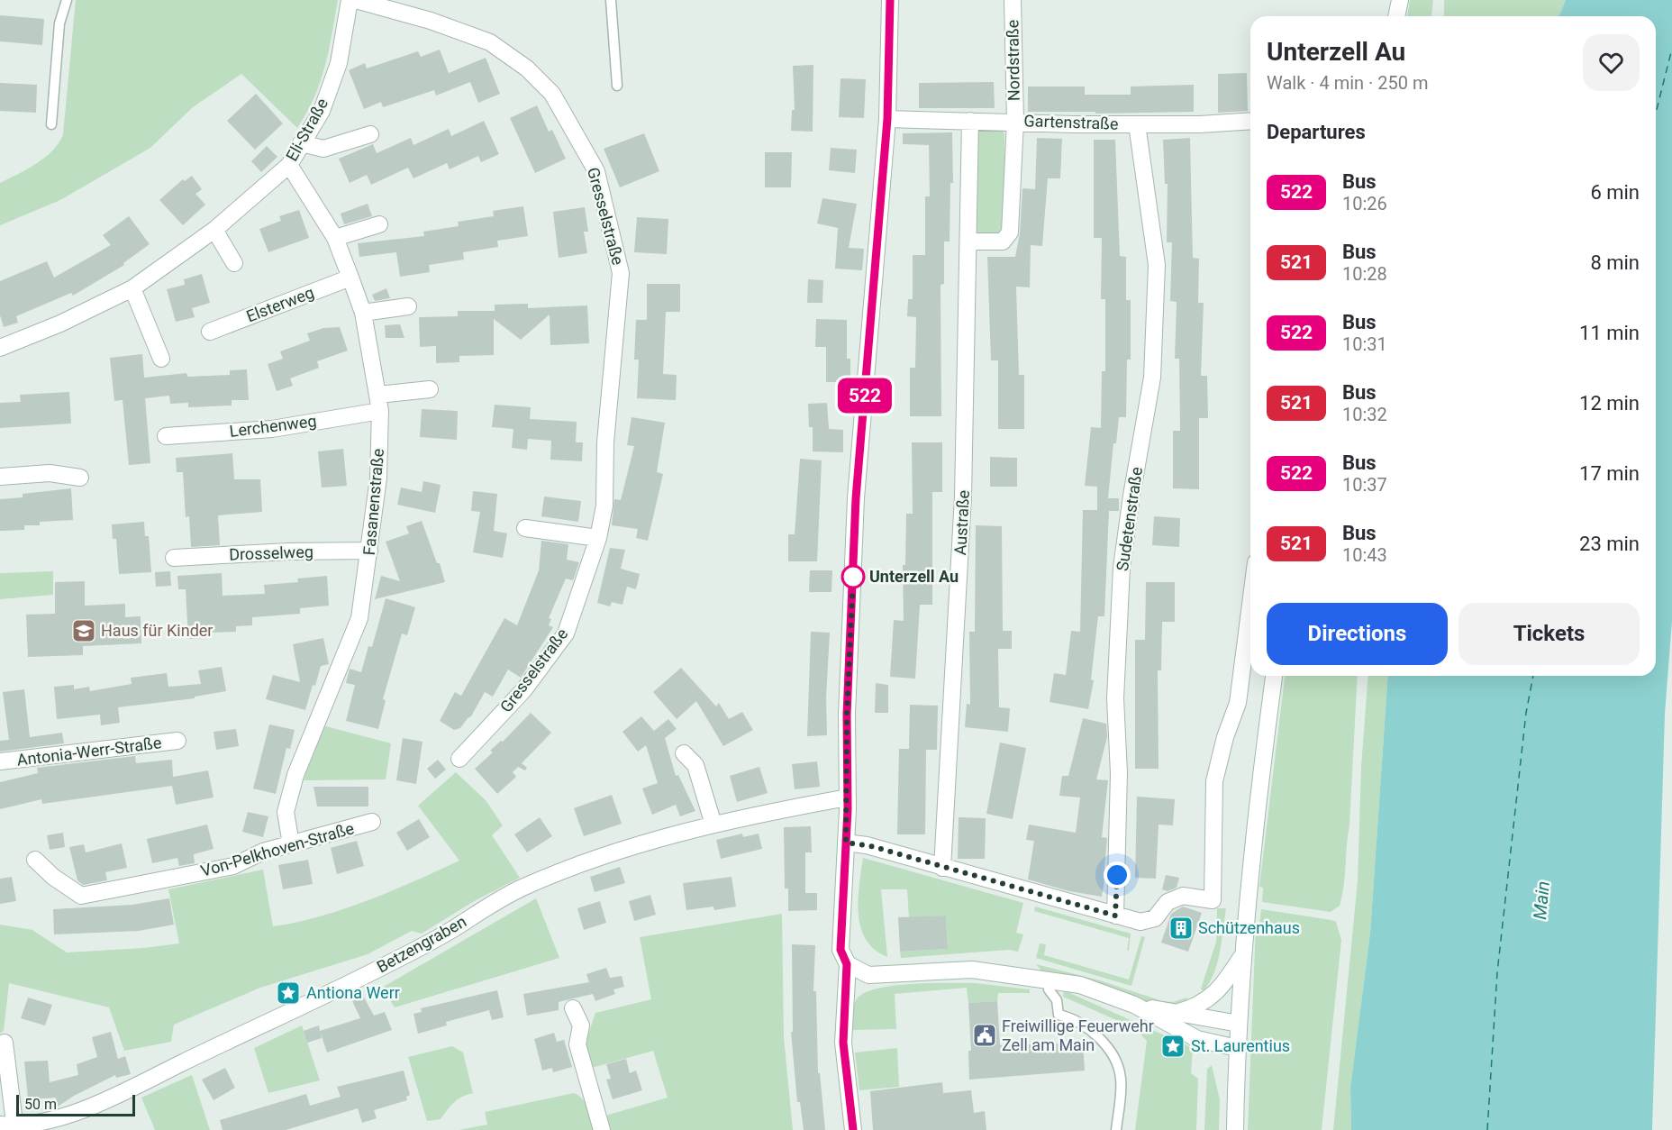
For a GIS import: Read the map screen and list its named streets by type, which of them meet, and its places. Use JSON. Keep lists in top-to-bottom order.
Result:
{
  "streets": {
    "street": [
      "Nordstraße",
      "Gartenstraße",
      "Eli-Straße",
      "Gresselstraße",
      "Elsterweg",
      "Lerchenweg",
      "Fasanenstraße",
      "Sudetenstraße",
      "Austraße",
      "Drosselweg",
      "Antonia-Werr-Straße",
      "Von-Pelkhoven-Straße",
      "Betzengraben"
    ]
  },
  "crossings": [
    ["Nordstraße", "Gartenstraße"],
    ["Gartenstraße", "Sudetenstraße"],
    ["Gartenstraße", "Austraße"],
    ["Eli-Straße", "Fasanenstraße"],
    ["Elsterweg", "Fasanenstraße"],
    ["Lerchenweg", "Fasanenstraße"],
    ["Fasanenstraße", "Drosselweg"],
    ["Fasanenstraße", "Von-Pelkhoven-Straße"]
  ],
  "water": ["Main"],
  "places": {
    "other": ["Unterzell Au"],
    "school or university": ["Haus für Kinder"],
    "building": ["Schützenhaus"],
    "place": ["Antiona Werr", "St. Laurentius"],
    "public building": ["Freiwillige Feuerwehr Zell am Main"]
  },
  "lines": ["bus line 522"],
  "scale_bar": "50 m",
  "page": {
    "on_map": "522",
    "heading": [
      ["Unterzell Au", "Walk · 4 min · 250 m"],
      "Departures"
    ],
    "list": [
      {
        "mark": "522",
        "name": "Bus",
        "note": "10:26",
        "value": "6 min"
      },
      {
        "mark": "521",
        "name": "Bus",
        "note": "10:28",
        "value": "8 min"
      },
      {
        "mark": "522",
        "name": "Bus",
        "note": "10:31",
        "value": "11 min"
      },
      {
        "mark": "521",
        "name": "Bus",
        "note": "10:32",
        "value": "12 min"
      },
      {
        "mark": "522",
        "name": "Bus",
        "note": "10:37",
        "value": "17 min"
      },
      {
        "mark": "521",
        "name": "Bus",
        "note": "10:43",
        "value": "23 min"
      }
    ],
    "buttons": ["Directions", "Tickets"],
    "scale": "50 m"
  }
}
